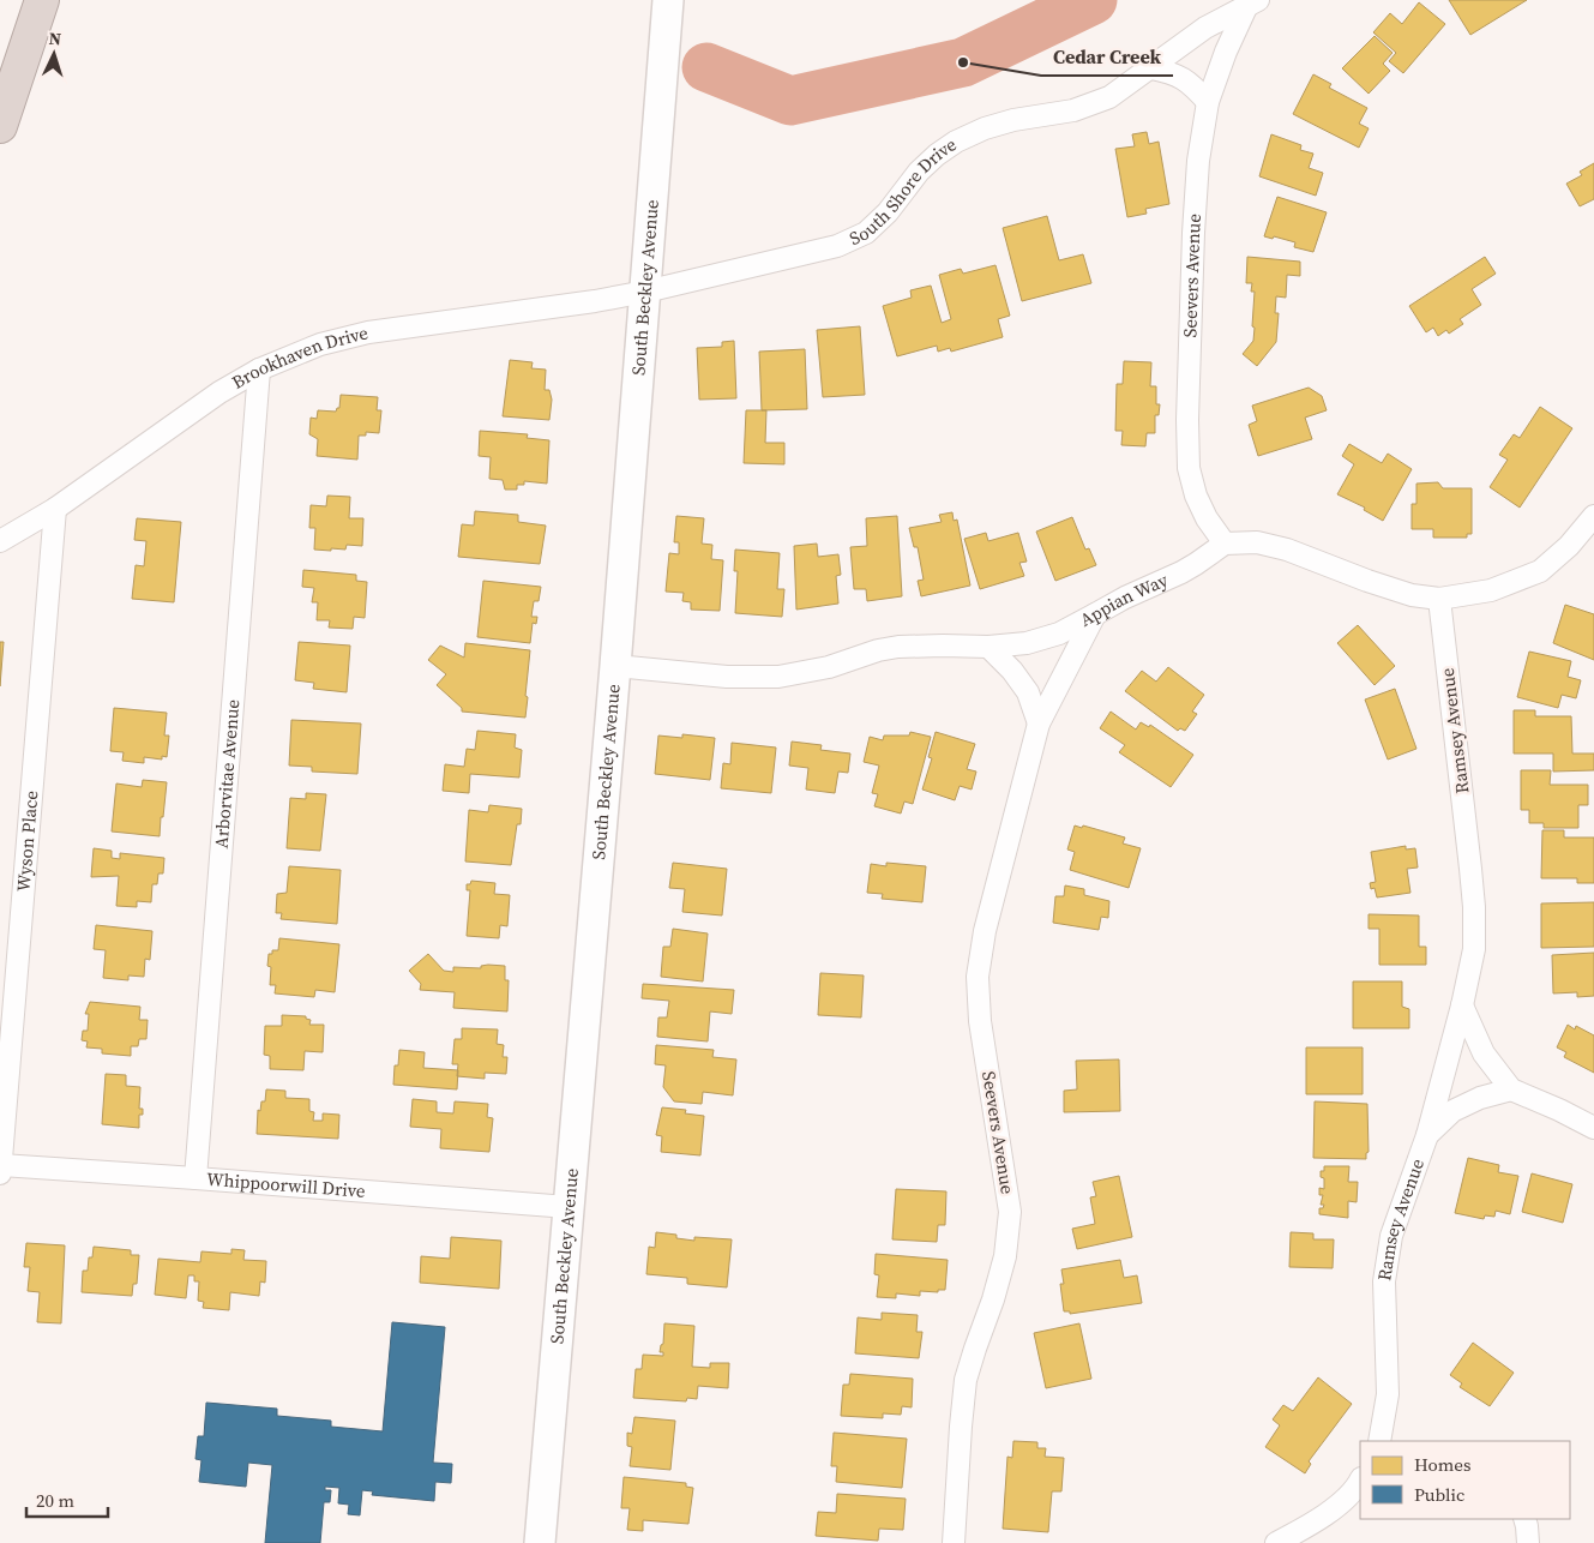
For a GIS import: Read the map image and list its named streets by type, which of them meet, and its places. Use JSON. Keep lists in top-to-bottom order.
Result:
{
  "streets": {
    "street": [
      "South Shore Drive",
      "Seevers Avenue",
      "South Beckley Avenue",
      "Brookhaven Drive",
      "Appian Way",
      "Ramsey Avenue",
      "Arborvitae Avenue",
      "Wyson Place",
      "Whippoorwill Drive"
    ]
  },
  "crossings": [
    ["South Shore Drive", "Seevers Avenue"],
    ["South Shore Drive", "South Beckley Avenue"],
    ["South Shore Drive", "Brookhaven Drive"],
    ["Seevers Avenue", "Appian Way"],
    ["South Beckley Avenue", "Brookhaven Drive"],
    ["South Beckley Avenue", "Appian Way"],
    ["South Beckley Avenue", "Whippoorwill Drive"],
    ["Brookhaven Drive", "Arborvitae Avenue"],
    ["Brookhaven Drive", "Wyson Place"],
    ["Arborvitae Avenue", "Whippoorwill Drive"],
    ["Wyson Place", "Whippoorwill Drive"]
  ],
  "places": ["Cedar Creek"],
  "legend": ["Homes", "Public"],
  "scale_bar": "20 m",
  "north": "top"
}
